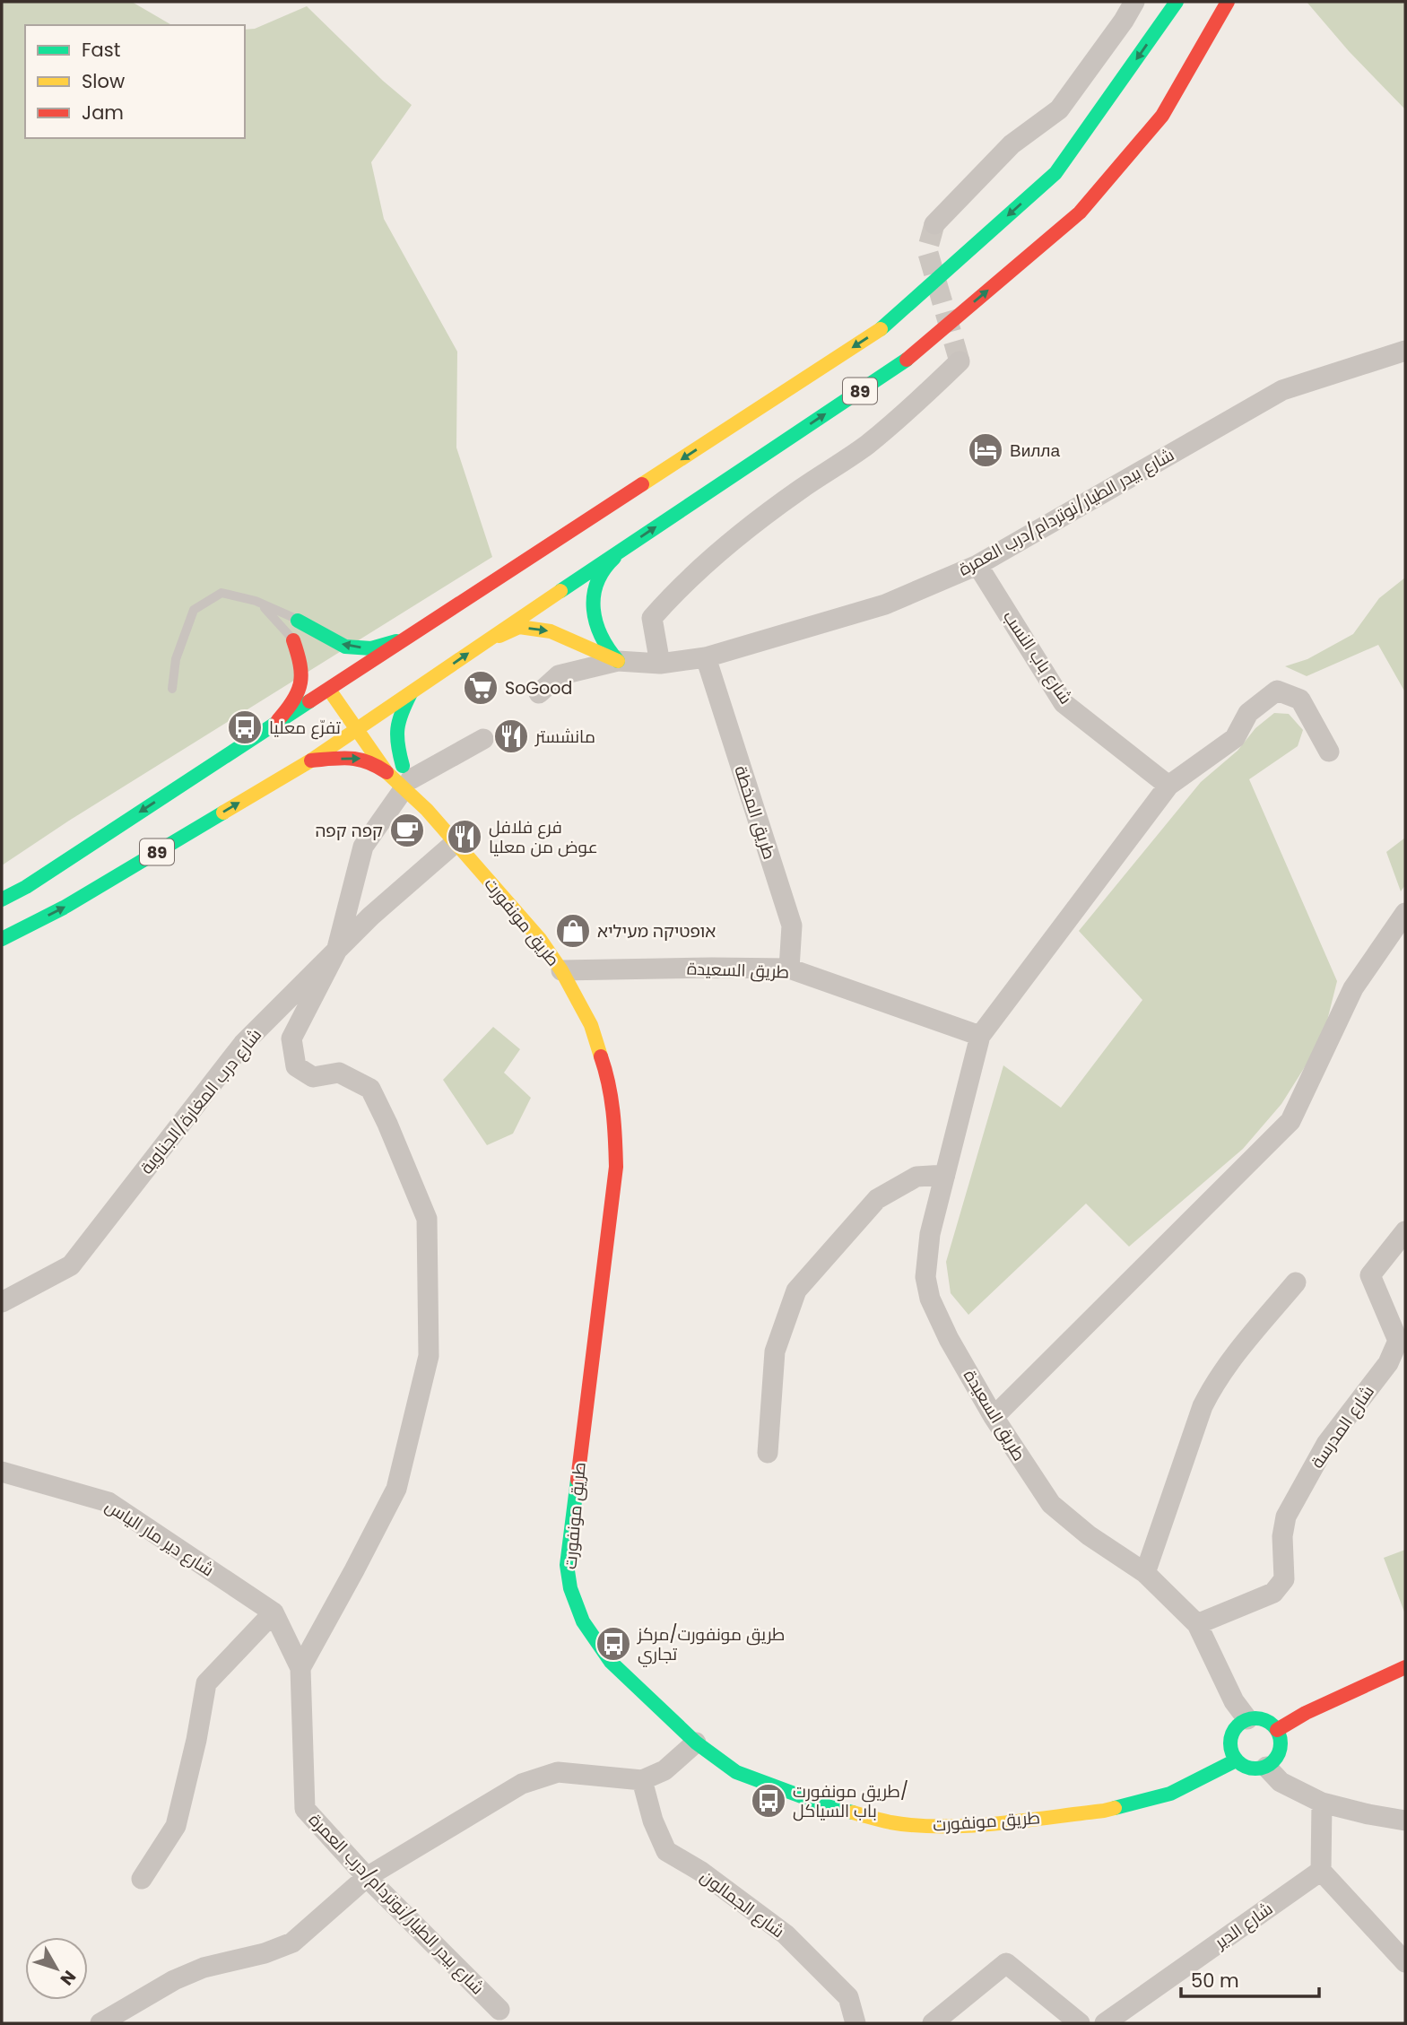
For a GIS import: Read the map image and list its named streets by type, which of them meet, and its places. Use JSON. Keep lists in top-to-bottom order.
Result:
{
  "streets": {
    "main road": ["89", "طريق مونفورت"],
    "street": [
      "شارع بيدر الطيار/نوتردام/درب العمرة",
      "شارع باب النسب",
      "طريق المخطة",
      "طريق السعيدة",
      "شارع درب المغارة/الجناوية",
      "شارع المدرسة",
      "شارع دير مار الياس",
      "شارع الجمالون",
      "شارع الدير"
    ]
  },
  "crossings": [
    ["89", "طريق مونفورت"],
    ["شارع بيدر الطيار/نوتردام/درب العمرة", "شارع باب النسب"],
    ["شارع بيدر الطيار/نوتردام/درب العمرة", "طريق المخطة"],
    ["شارع باب النسب", "طريق السعيدة"],
    ["طريق المخطة", "طريق السعيدة"],
    ["طريق مونفورت", "طريق السعيدة"],
    ["طريق مونفورت", "شارع درب المغارة/الجناوية"],
    ["طريق السعيدة", "شارع المدرسة"]
  ],
  "places": {
    "hotel": ["Вилла"],
    "supermarket": ["SoGood"],
    "bus stop": ["تفرّع معليا", "طريق مونفورت/مركز تجاري", "طريق مونفورت/ باب السياكل"],
    "restaurant": ["مانشستر", "فرع فلافل عوض من معليا"],
    "cafe": ["קפה קפה"],
    "shop": ["אופטיקה מעיליא"]
  },
  "legend": ["Fast", "Slow", "Jam"],
  "scale_bar": "50 m",
  "north": "bottom right"
}
